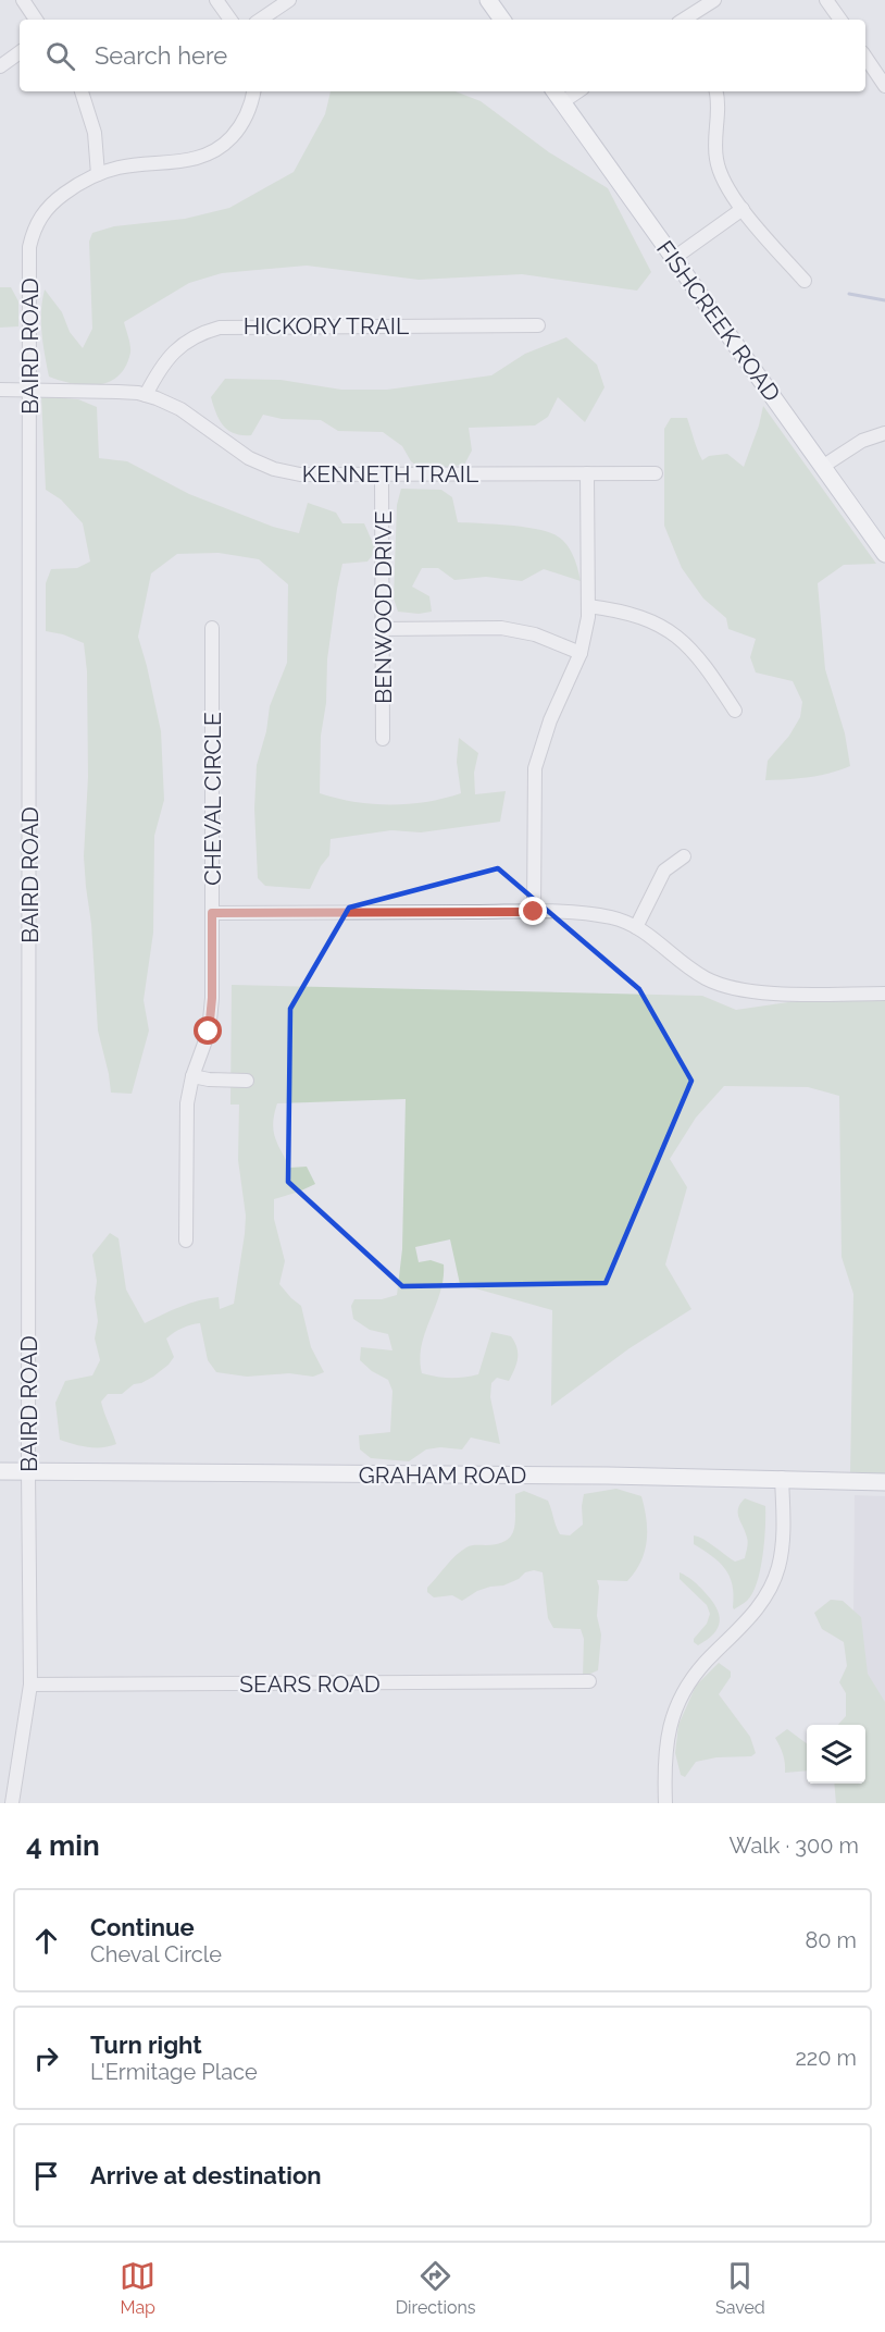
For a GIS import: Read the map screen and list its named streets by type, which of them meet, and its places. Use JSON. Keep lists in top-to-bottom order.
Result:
{
  "streets": {
    "main road": ["FISHCREEK ROAD", "GRAHAM ROAD"],
    "street": [
      "HICKORY TRAIL",
      "BAIRD ROAD",
      "KENNETH TRAIL",
      "BENWOOD DRIVE",
      "CHEVAL CIRCLE",
      "SEARS ROAD"
    ]
  },
  "crossings": [
    ["HICKORY TRAIL", "KENNETH TRAIL"],
    ["BAIRD ROAD", "KENNETH TRAIL"],
    ["BAIRD ROAD", "GRAHAM ROAD"],
    ["BAIRD ROAD", "SEARS ROAD"],
    ["KENNETH TRAIL", "BENWOOD DRIVE"]
  ],
  "page": {
    "search": "Search here",
    "heading": ["4 min", "Walk · 300 m"],
    "list": [
      ["Continue", "Cheval Circle", "80 m"],
      ["Turn right", "L'Ermitage Place", "220 m"],
      "Arrive at destination"
    ],
    "nav": ["Map", "Directions", "Saved"]
  }
}
